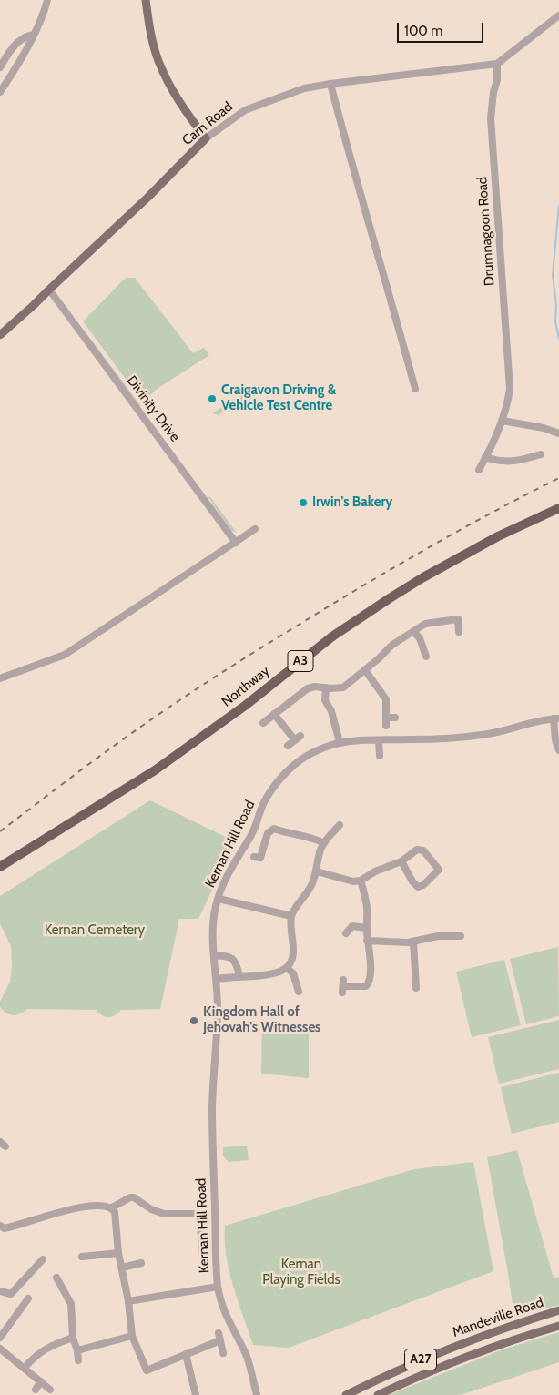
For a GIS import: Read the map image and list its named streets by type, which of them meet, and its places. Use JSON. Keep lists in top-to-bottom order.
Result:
{
  "streets": {
    "highway": ["A3", "Northway"],
    "main road": ["Carn Road", "Mandeville Road", "A27"],
    "street": ["Drumnagoon Road", "Divinity Drive", "Kernan Hill Road"]
  },
  "crossings": [
    ["Carn Road", "Drumnagoon Road"],
    ["Carn Road", "Divinity Drive"]
  ],
  "parks": ["Kernan Cemetery", "Kernan Playing Fields"],
  "places": ["Craigavon Driving & Vehicle Test Centre", "Irwin's Bakery", "Kingdom Hall of Jehovah's Witnesses"],
  "scale_bar": "100 m"
}
